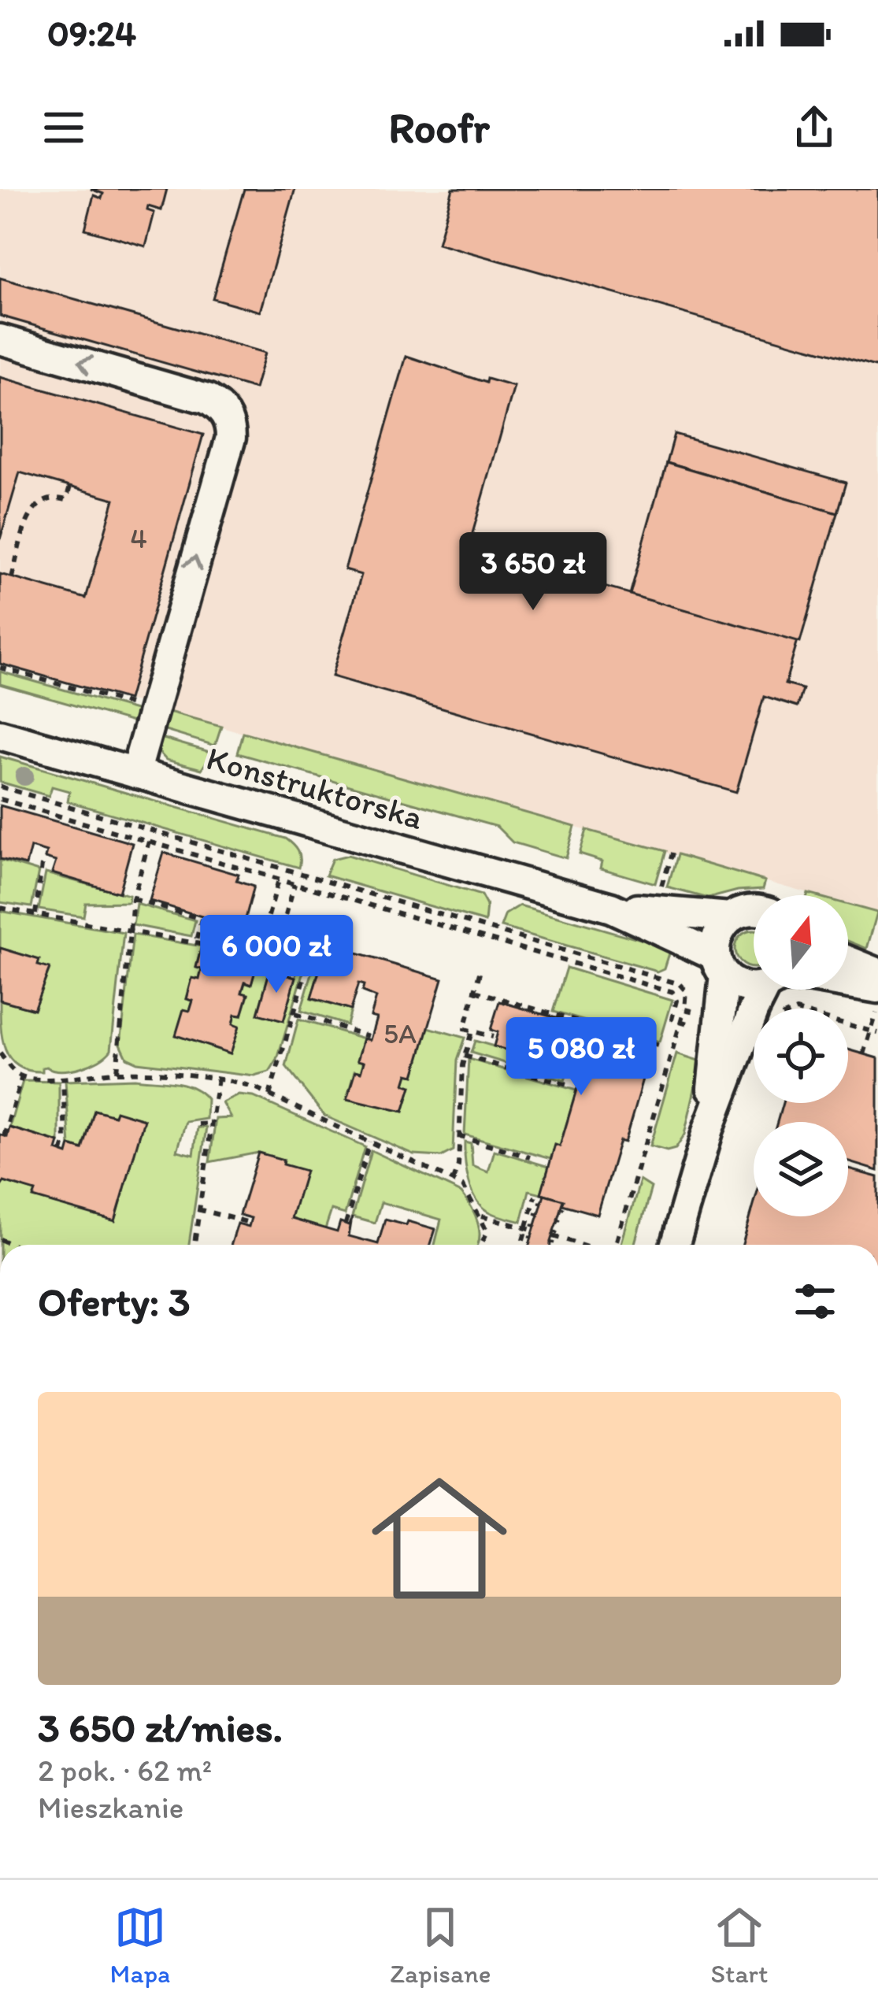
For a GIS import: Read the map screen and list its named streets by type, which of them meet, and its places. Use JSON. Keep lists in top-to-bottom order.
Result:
{
  "streets": {
    "street": ["Konstruktorska"]
  },
  "house_numbers": ["4", "5A"],
  "north": "top",
  "page": {
    "status": "09:24",
    "header": "Roofr",
    "price": ["3 650 zł", "6 000 zł", "5 080 zł"],
    "heading": "Oferty: 3",
    "list": [
      {
        "name": "3 650 zł/mies.",
        "note": "2 pok. · 62 m² · Mieszkanie"
      }
    ],
    "tabs": ["Mapa", "Zapisane", "Start"]
  }
}
